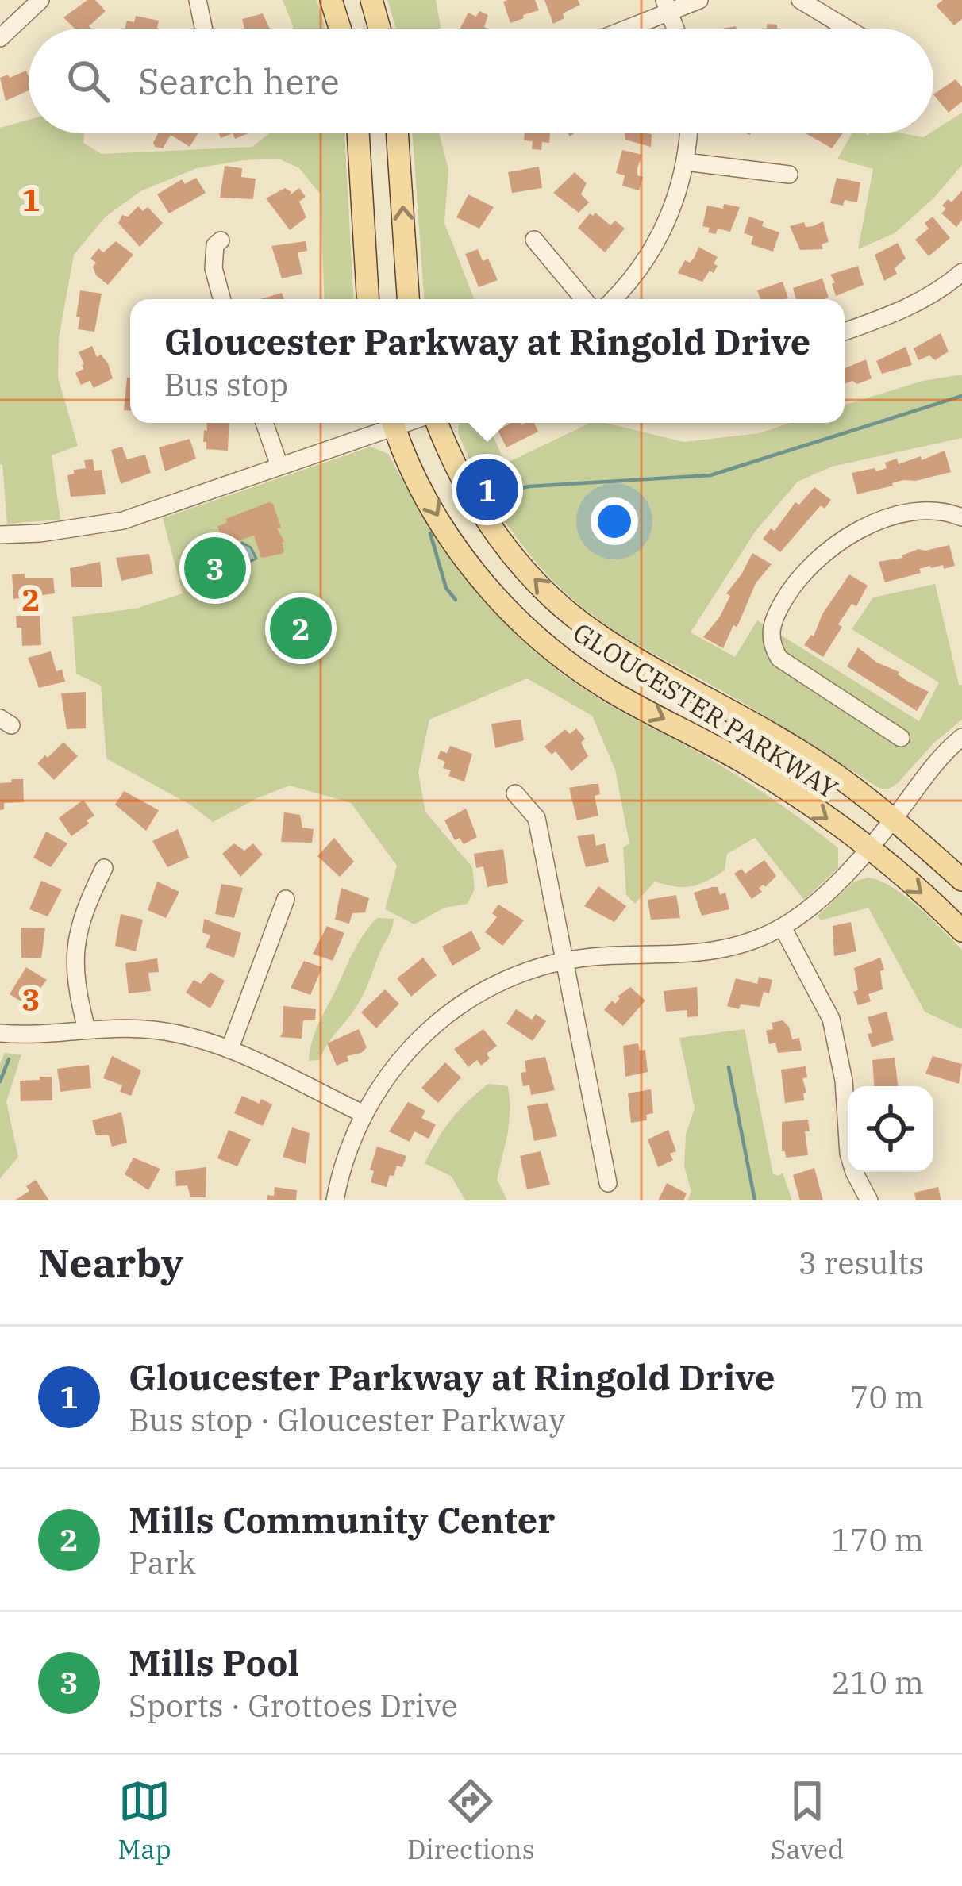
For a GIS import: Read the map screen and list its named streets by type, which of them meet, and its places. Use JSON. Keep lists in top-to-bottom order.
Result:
{
  "streets": {
    "main road": ["GLOUCESTER PARKWAY"]
  },
  "page": {
    "search": "Search here",
    "popup": ["Gloucester Parkway at Ringold Drive", "Bus stop"],
    "pins": ["1", "3", "2"],
    "heading": ["Nearby", "3 results"],
    "list": [
      {
        "mark": "1",
        "name": "Gloucester Parkway at Ringold Drive",
        "note": "Bus stop · Gloucester Parkway",
        "value": "70 m"
      },
      {
        "mark": "2",
        "name": "Mills Community Center",
        "note": "Park",
        "value": "170 m"
      },
      {
        "mark": "3",
        "name": "Mills Pool",
        "note": "Sports · Grottoes Drive",
        "value": "210 m"
      }
    ],
    "nav": ["Map", "Directions", "Saved"]
  },
  "grid": {
    "rows": ["1", "2", "3"]
  }
}
